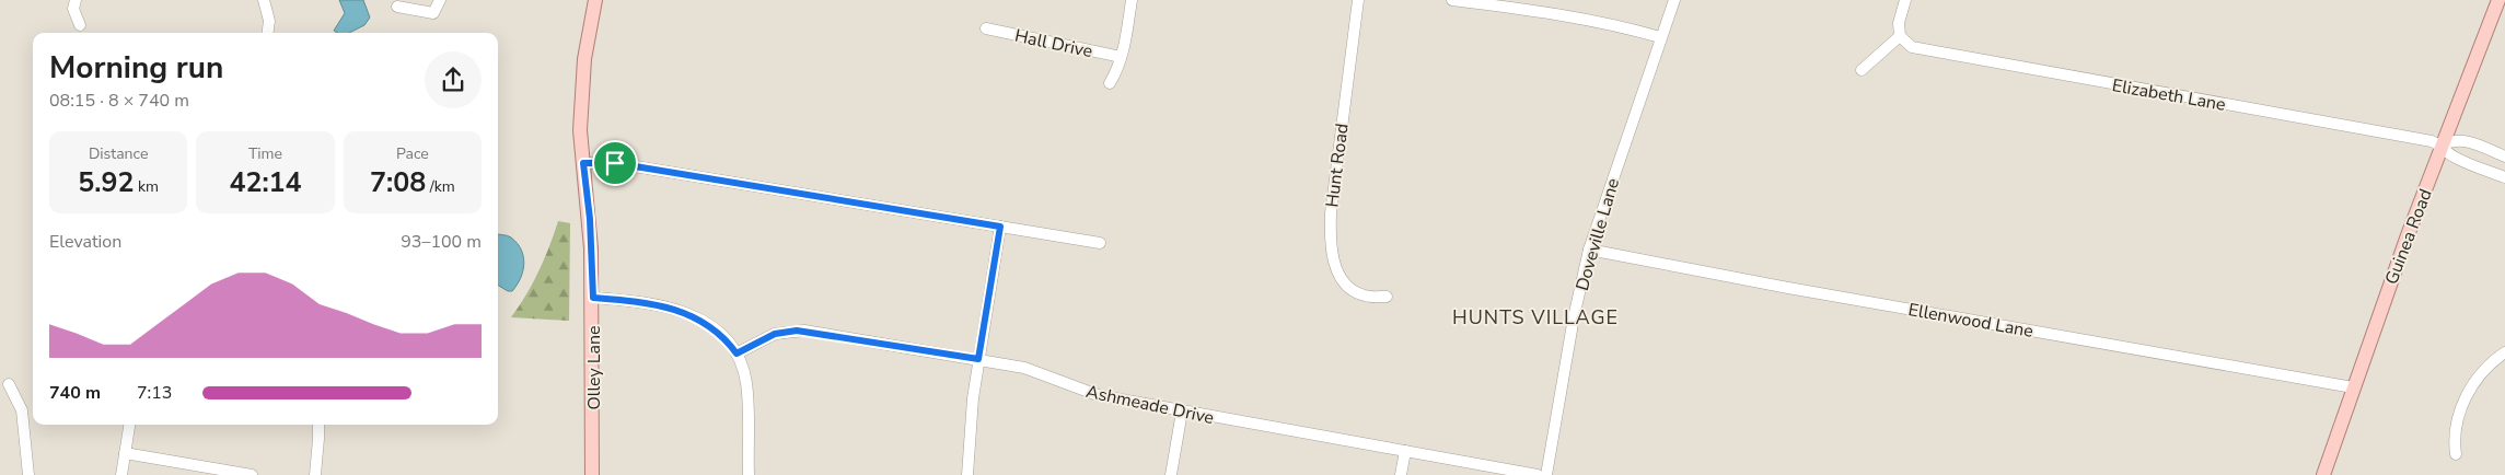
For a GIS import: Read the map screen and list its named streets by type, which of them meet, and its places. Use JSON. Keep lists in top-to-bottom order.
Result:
{
  "streets": {
    "main road": ["Guinea Road", "Olley Lane"],
    "street": [
      "Hall Drive",
      "Elizabeth Lane",
      "Hunt Road",
      "Doveville Lane",
      "Ellenwood Lane",
      "Ashmeade Drive"
    ]
  },
  "crossings": [
    ["Elizabeth Lane", "Guinea Road"],
    ["Doveville Lane", "Ellenwood Lane"],
    ["Guinea Road", "Ellenwood Lane"]
  ],
  "districts": ["HUNTS VILLAGE"],
  "page": {
    "heading": ["Morning run", "08:15 · 8 × 740 m"],
    "stats": [
      ["Distance", "5.92 km"],
      ["Time", "42:14"],
      ["Pace", "7:08 /km"]
    ],
    "chart": ["Elevation", "93–100 m"],
    "list": [
      {
        "name": "740 m",
        "note": "7:13"
      }
    ]
  }
}
